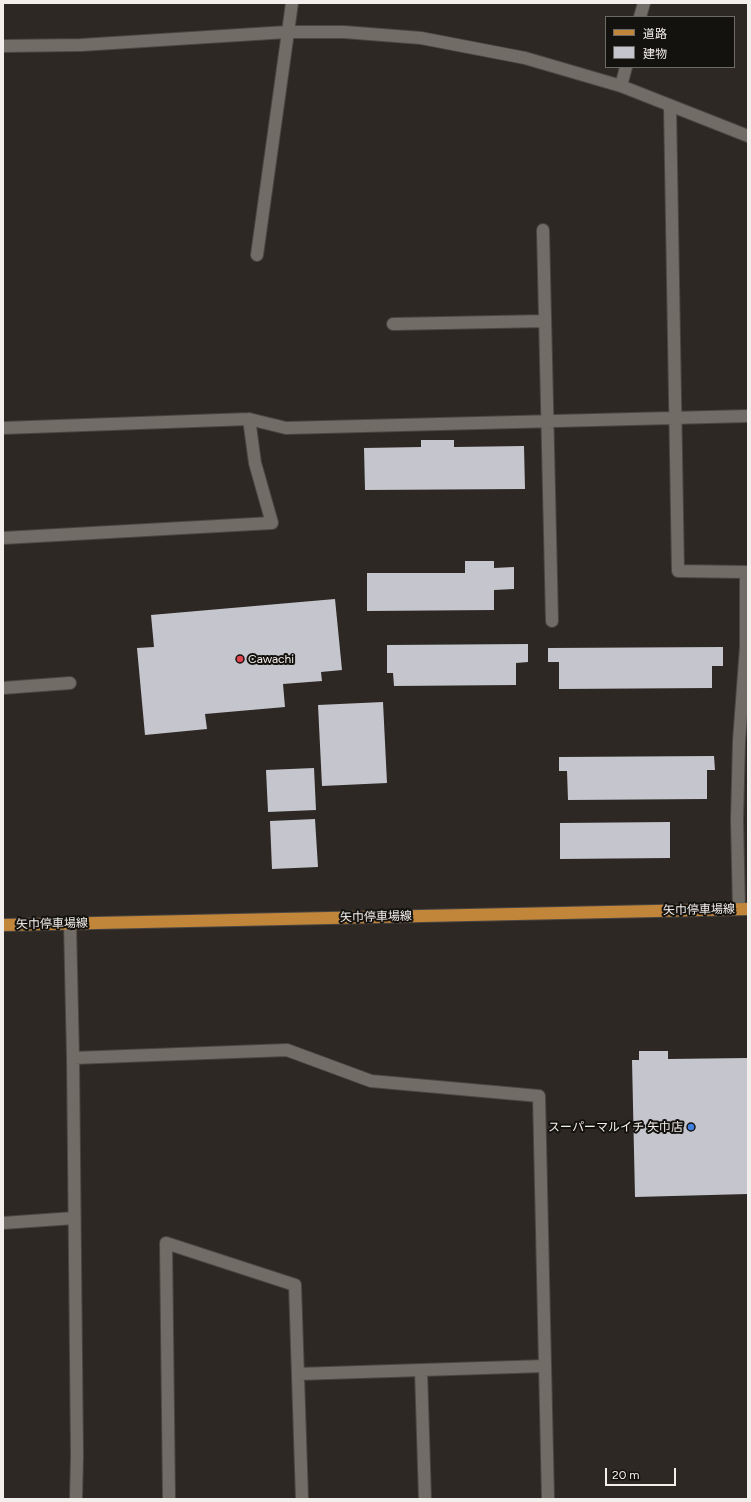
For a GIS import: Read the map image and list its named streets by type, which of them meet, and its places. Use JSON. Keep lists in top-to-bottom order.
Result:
{
  "streets": {
    "main road": ["矢巾停車場線"]
  },
  "places": ["Cawachi", "スーパーマルイチ 矢巾店"],
  "legend": ["道路", "建物"],
  "scale_bar": "20 m"
}
